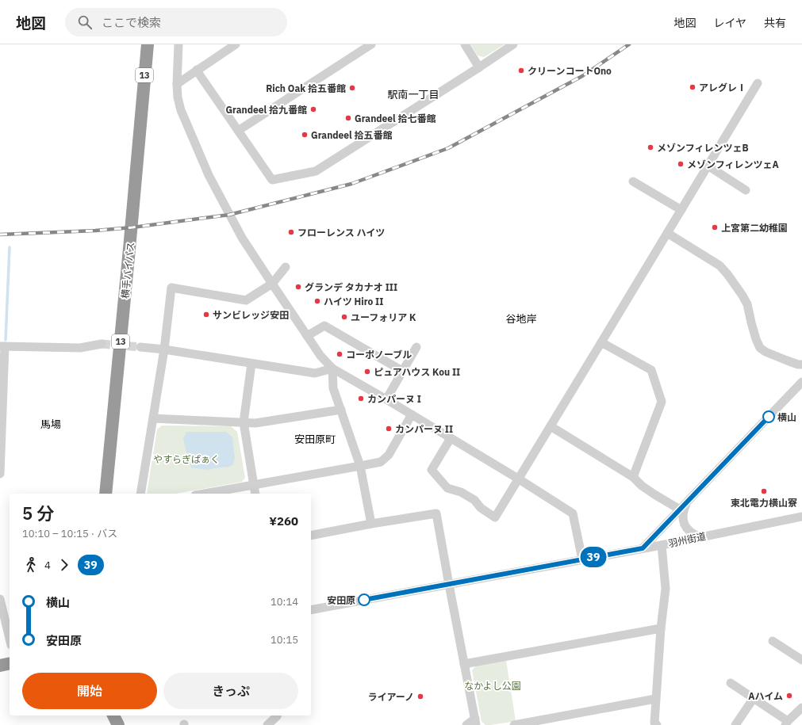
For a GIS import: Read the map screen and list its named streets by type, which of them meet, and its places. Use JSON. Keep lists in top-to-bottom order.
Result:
{
  "streets": {
    "highway": ["13", "横手バイパス"],
    "street": ["羽州街道"]
  },
  "districts": [
    "駅南一丁目",
    "谷地岸",
    "馬場",
    "安田原町"
  ],
  "parks": ["やすらぎぱぁく", "なかよし公園"],
  "places": [
    "クリーンコートOno",
    "アレグレⅠ",
    "Rich Oak 拾五番館",
    "Grandeel 拾九番館",
    "Grandeel 拾七番館",
    "Grandeel 拾五番館",
    "メゾンフィレンツェB",
    "メゾンフィレンツェA",
    "上宮第二幼稚園",
    "フローレンス ハイツ",
    "グランデ タカナオ III",
    "ハイツ Hiro II",
    "サンビレッジ安田",
    "ユーフォリア K",
    "コーポノーブル",
    "ピュアハウス Kou II",
    "カンパーヌ I",
    "横山",
    "カンパーヌ II",
    "東北電力横山寮",
    "安田原",
    "Aハイム",
    "ライアーノ"
  ],
  "lines": ["bus line 39"],
  "page": {
    "header": "地図",
    "search": "ここで検索",
    "nav": ["地図", "レイヤ", "共有"],
    "on_map": "39",
    "heading": ["5 分", "10:10 – 10:15 · バス", "¥260"],
    "legs": ["4", "39"],
    "list": [
      {
        "name": "横山",
        "value": "10:14"
      },
      {
        "name": "安田原",
        "value": "10:15"
      }
    ],
    "buttons": ["開始", "きっぷ"]
  }
}
